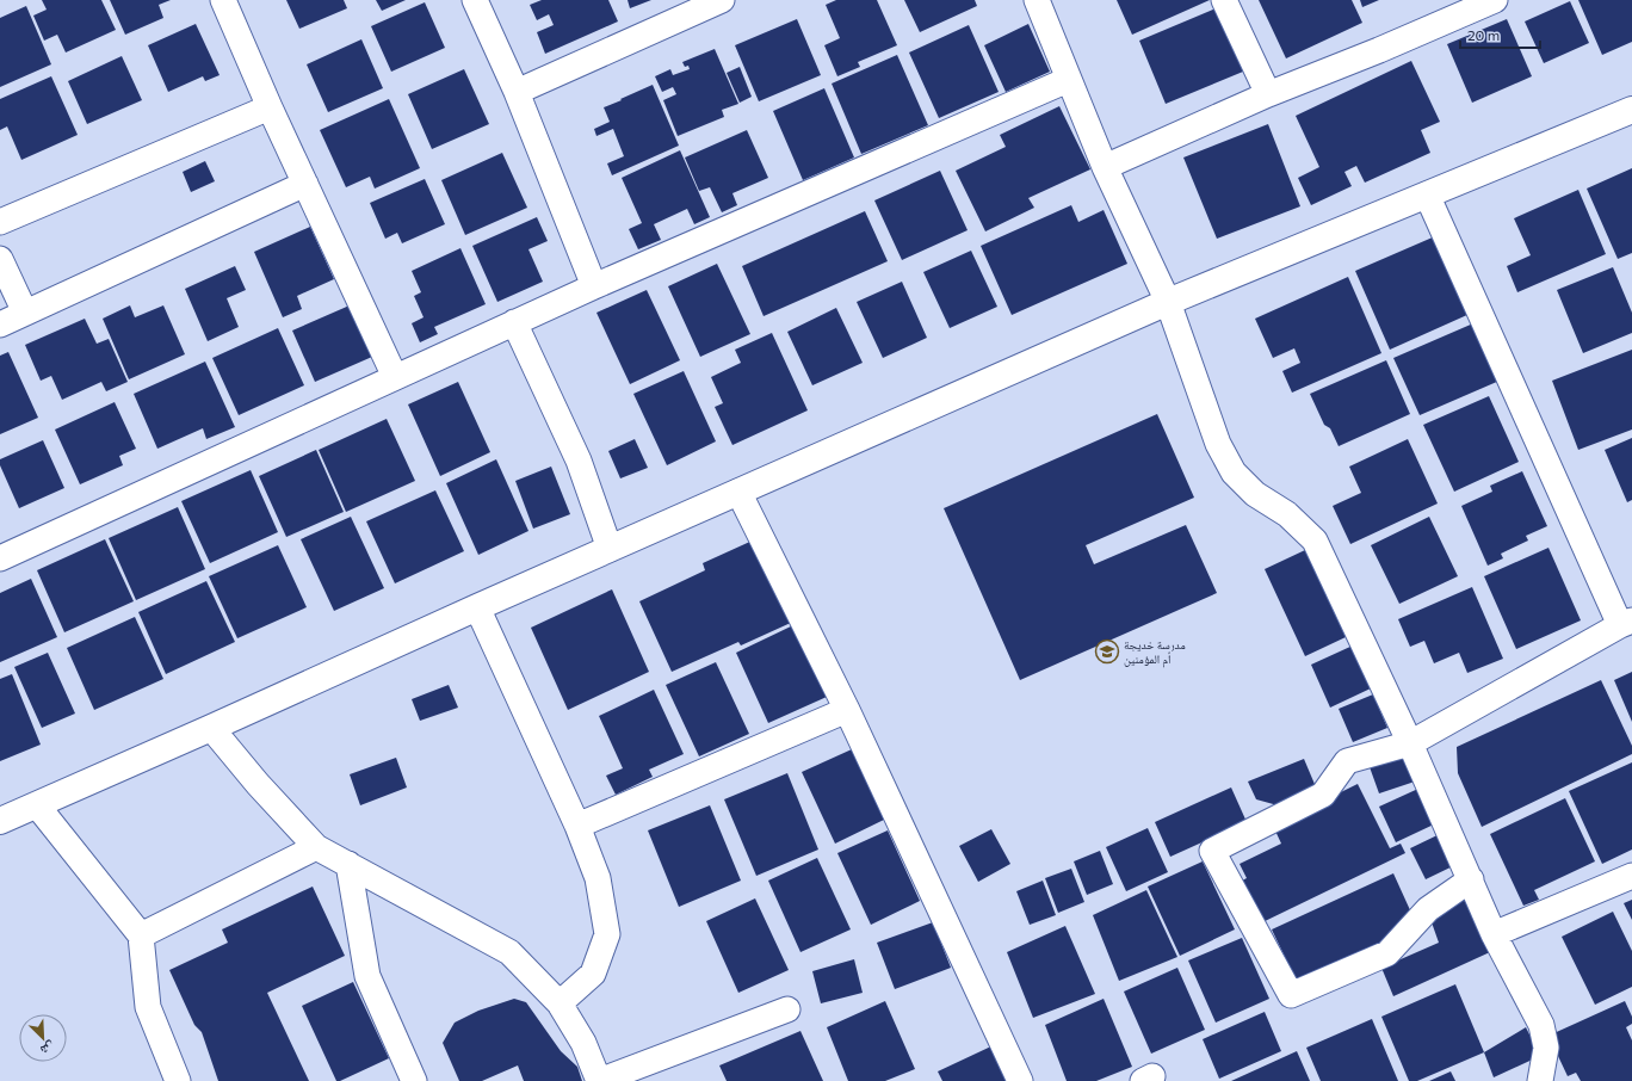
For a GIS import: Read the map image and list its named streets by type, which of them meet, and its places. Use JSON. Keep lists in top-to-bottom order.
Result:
{
  "places": {
    "school or university": ["مدرسة خديجة أم المؤمنين"]
  },
  "scale_bar": "20 m",
  "north": "bottom right"
}
